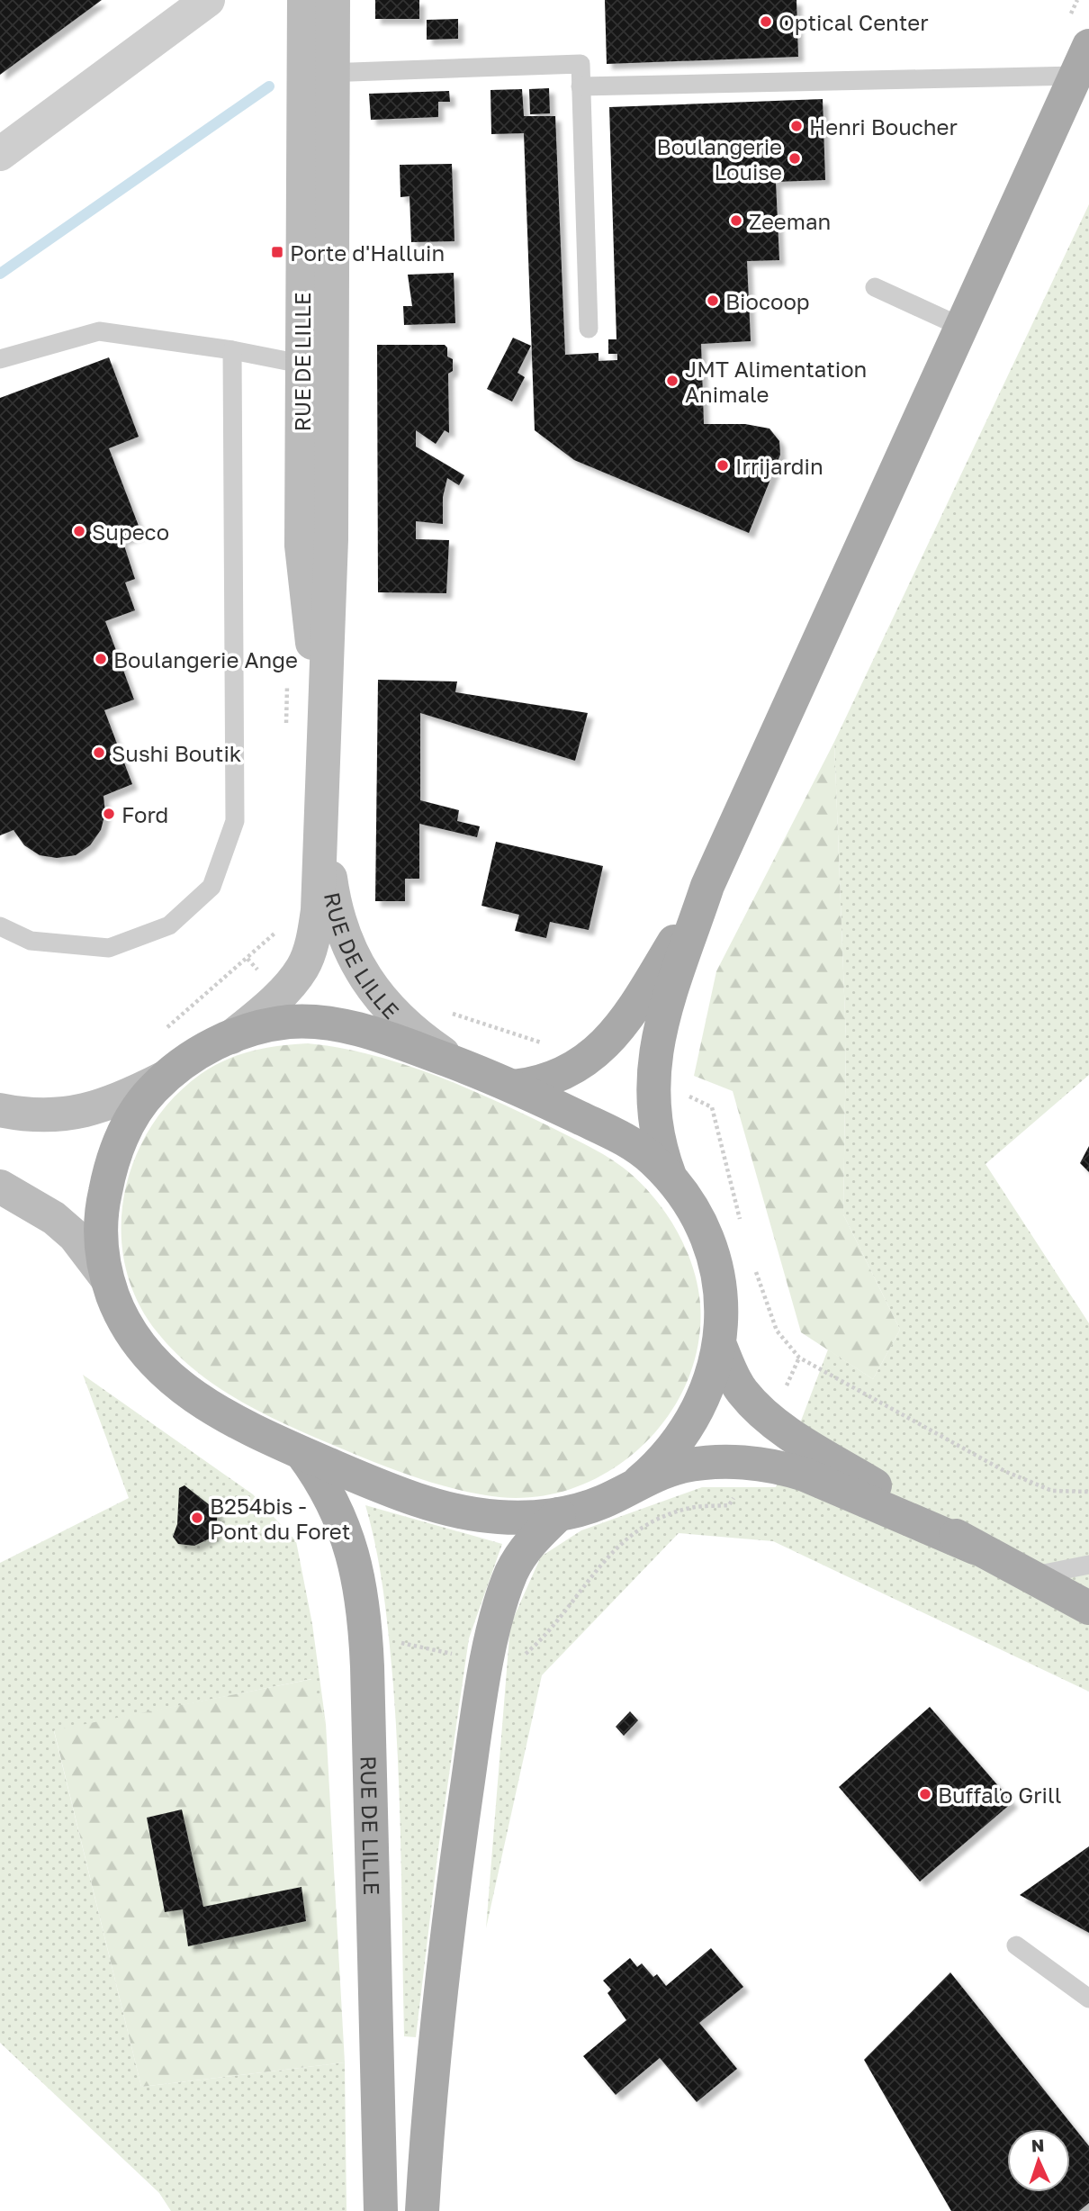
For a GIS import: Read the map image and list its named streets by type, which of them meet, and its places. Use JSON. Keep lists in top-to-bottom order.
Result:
{
  "streets": {
    "main road": ["RUE DE LILLE"]
  },
  "places": {
    "other": [
      "Optical Center",
      "Henri Boucher",
      "Boulangerie Louise",
      "Zeeman",
      "Biocoop",
      "JMT Alimentation Animale",
      "Irrijardin",
      "Supeco",
      "Boulangerie Ange",
      "Sushi Boutik",
      "Ford",
      "B254bis - Pont du Foret",
      "Buffalo Grill"
    ],
    "transit": ["Porte d'Halluin"]
  },
  "north": "top"
}
